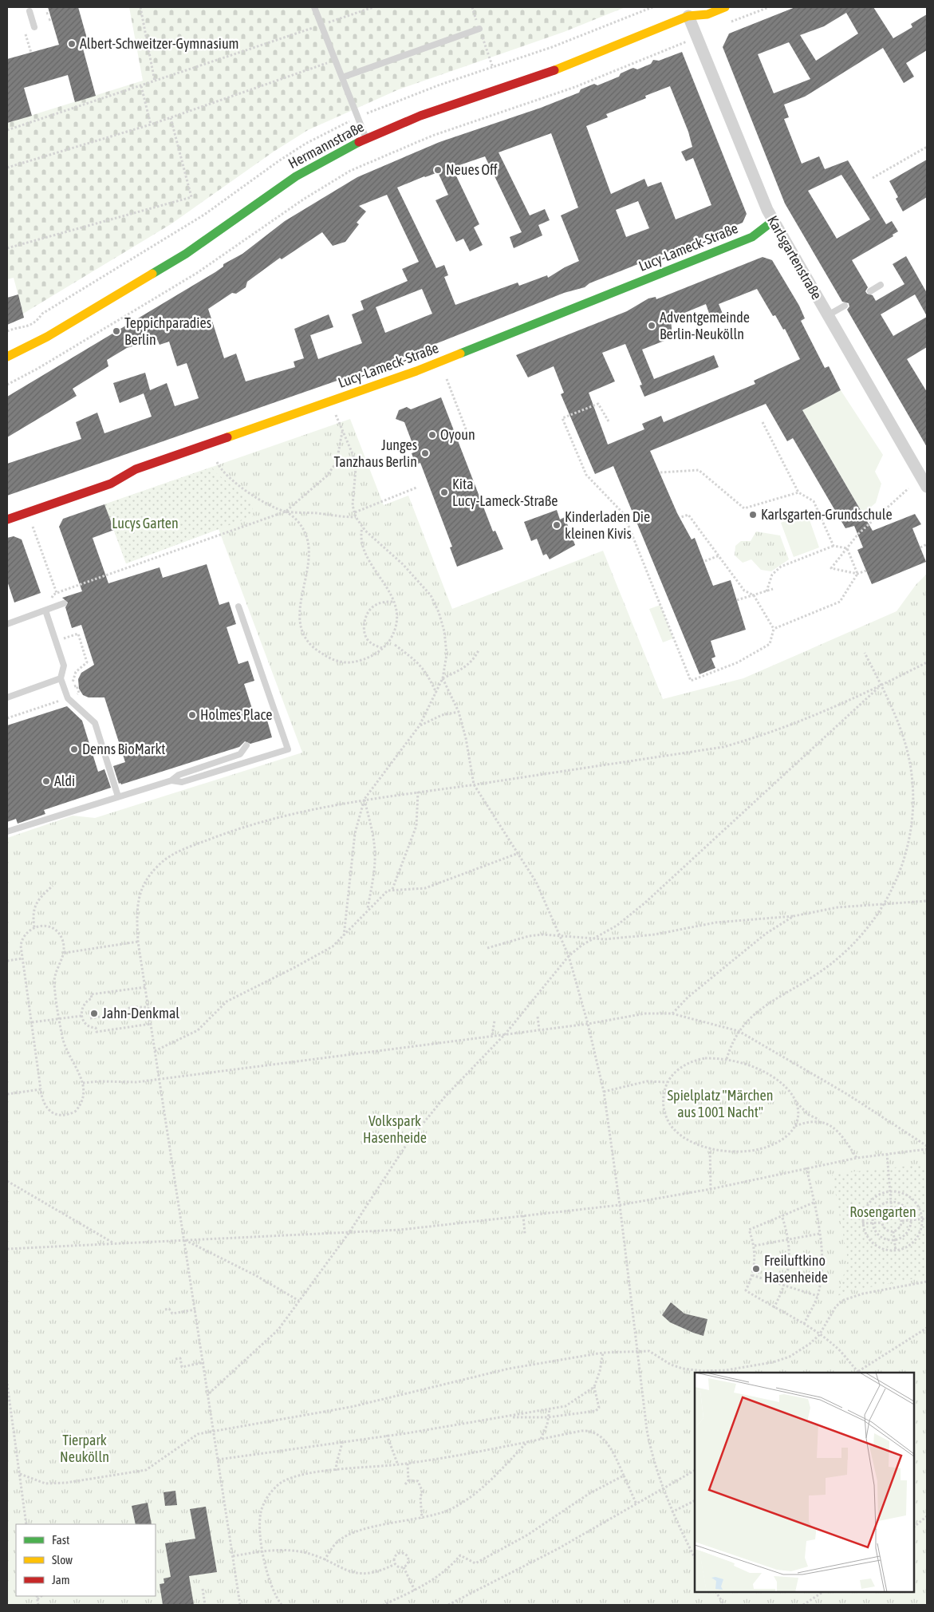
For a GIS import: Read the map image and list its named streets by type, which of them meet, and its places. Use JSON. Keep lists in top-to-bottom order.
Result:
{
  "streets": {
    "street": ["Hermannstraße", "Lucy-Lameck-Straße", "Karlsgartenstraße"]
  },
  "crossings": [
    ["Hermannstraße", "Karlsgartenstraße"],
    ["Lucy-Lameck-Straße", "Karlsgartenstraße"]
  ],
  "parks": [
    "Lucys Garten",
    "Spielplatz \"Märchen aus 1001 Nacht\"",
    "Volkspark Hasenheide",
    "Rosengarten",
    "Tierpark Neukölln"
  ],
  "places": [
    "Albert-Schweitzer-Gymnasium",
    "Neues Off",
    "Adventgemeinde Berlin-Neukölln",
    "Teppichparadies Berlin",
    "Oyoun",
    "Junges Tanzhaus Berlin",
    "Kita Lucy-Lameck-Straße",
    "Karlsgarten-Grundschule",
    "Kinderladen Die kleinen Kivis",
    "Holmes Place",
    "Denns BioMarkt",
    "Aldi",
    "Jahn-Denkmal",
    "Freiluftkino Hasenheide"
  ],
  "legend": ["Fast", "Slow", "Jam"]
}
